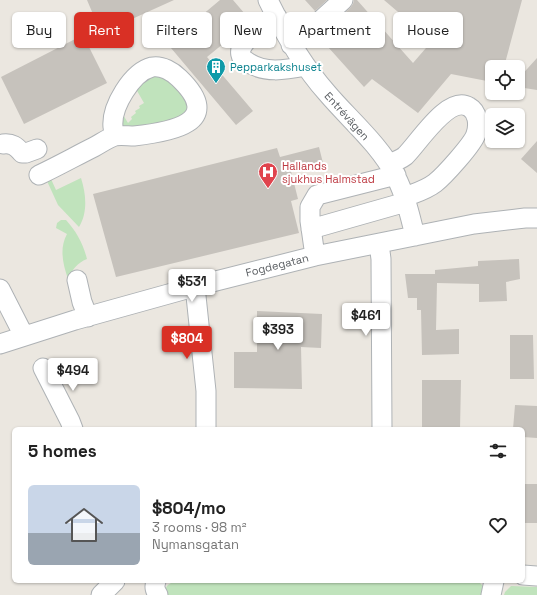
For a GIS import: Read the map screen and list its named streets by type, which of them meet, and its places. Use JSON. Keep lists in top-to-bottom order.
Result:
{
  "streets": {
    "street": ["Entrévägen", "Fogdegatan"]
  },
  "crossings": [
    ["Entrévägen", "Fogdegatan"]
  ],
  "places": {
    "building": ["Pepparkakshuset"],
    "hospital": ["Hallands sjukhus Halmstad"]
  },
  "page": {
    "chip": [
      "Buy",
      "Rent",
      "Filters",
      "New",
      "Apartment",
      "House"
    ],
    "price": [
      "$531",
      "$461",
      "$393",
      "$804",
      "$494"
    ],
    "heading": "5 homes",
    "list": [
      {
        "name": "$804/mo",
        "note": "3 rooms · 98 m² · Nymansgatan"
      }
    ]
  }
}
